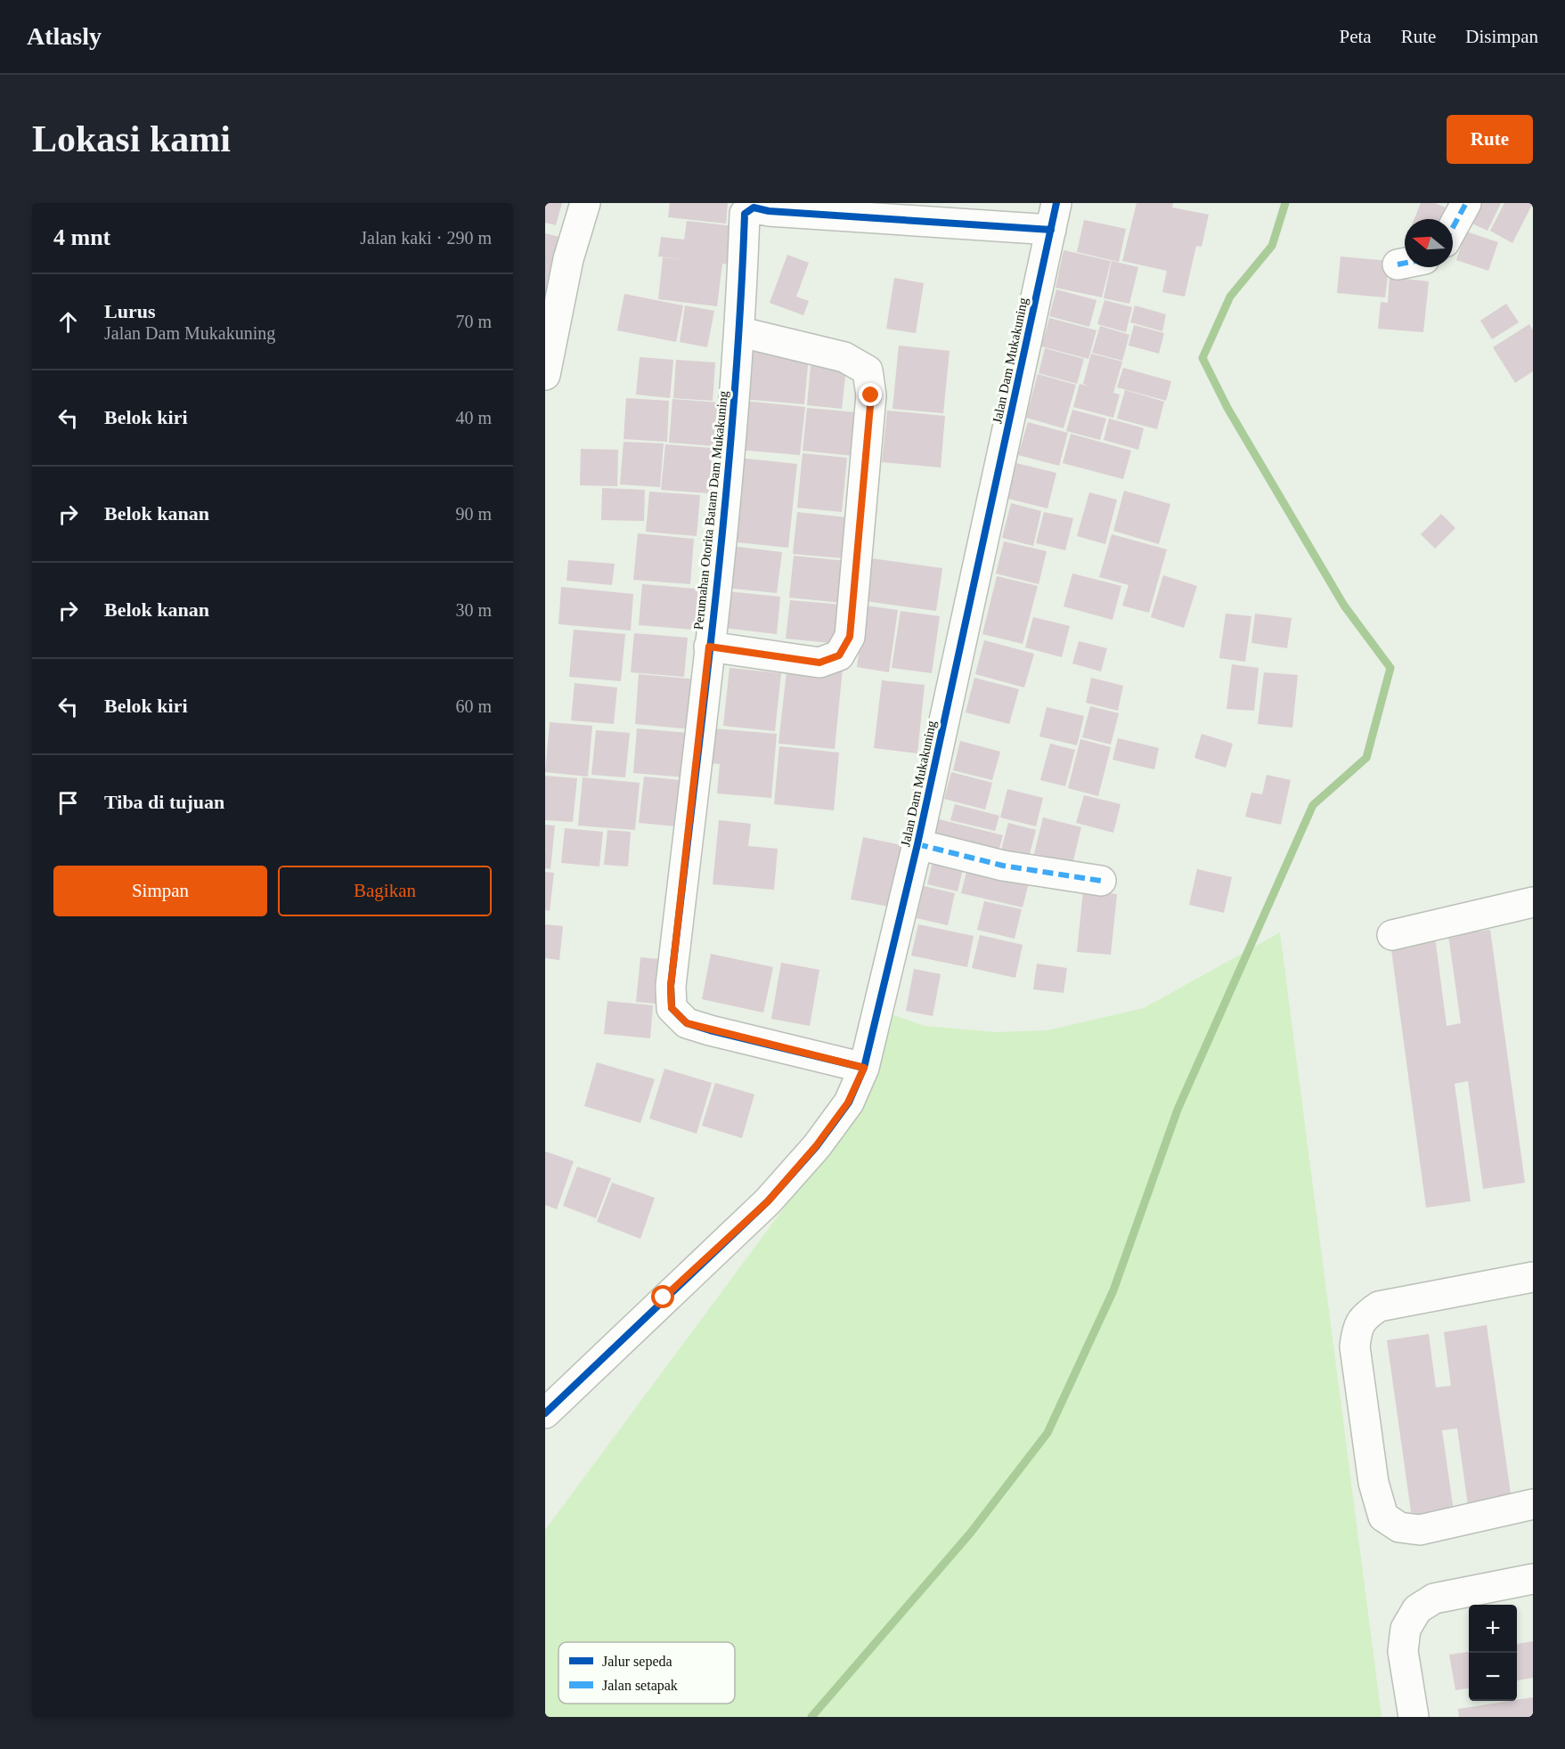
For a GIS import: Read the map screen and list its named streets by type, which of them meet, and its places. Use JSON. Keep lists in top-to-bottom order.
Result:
{
  "streets": {
    "street": ["Jalan Dam Mukakuning", "Perumahan Otorita Batam Dam Mukakuning"]
  },
  "crossings": [
    ["Jalan Dam Mukakuning", "Perumahan Otorita Batam Dam Mukakuning"]
  ],
  "legend": ["Jalur sepeda", "Jalan setapak"],
  "north": "left",
  "page": {
    "header": "Atlasly",
    "nav": ["Peta", "Rute", "Disimpan"],
    "buttons": [
      "Rute",
      ["Simpan", "Bagikan"]
    ],
    "title": "Lokasi kami",
    "heading": ["4 mnt", "Jalan kaki · 290 m"],
    "list": [
      ["Lurus", "Jalan Dam Mukakuning", "70 m"],
      ["Belok kiri", "40 m"],
      ["Belok kanan", "90 m"],
      ["Belok kanan", "30 m"],
      ["Belok kiri", "60 m"],
      "Tiba di tujuan"
    ],
    "map_buttons": ["+", "−"]
  }
}
